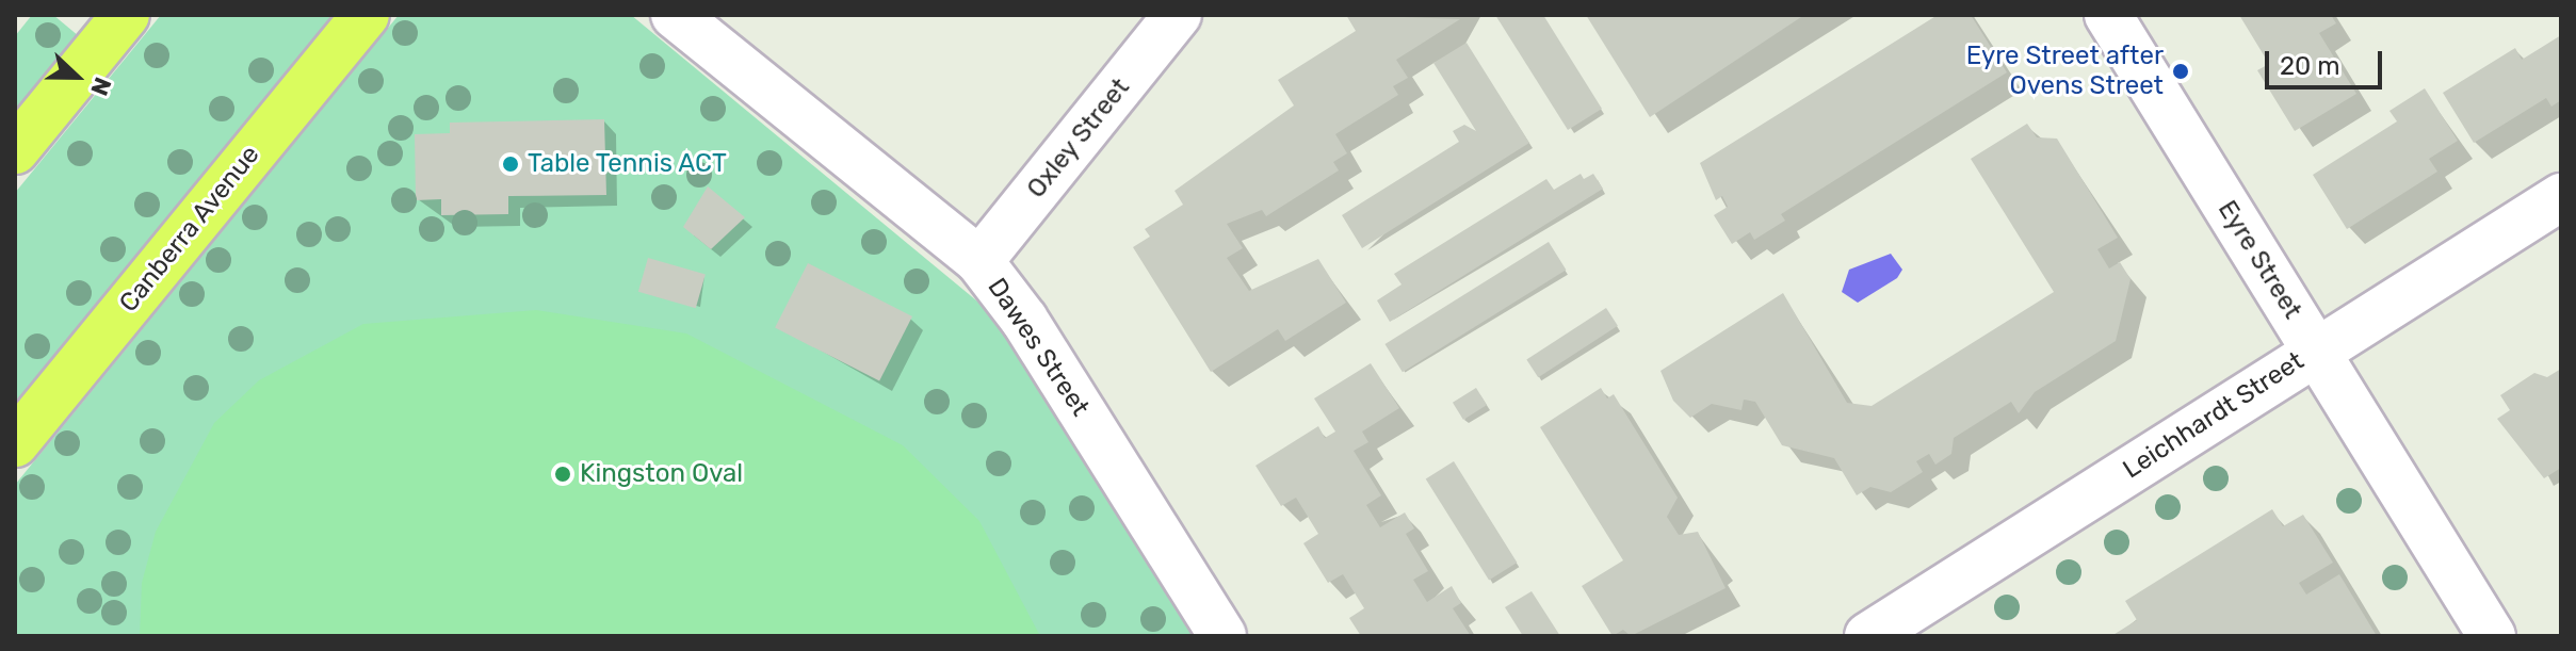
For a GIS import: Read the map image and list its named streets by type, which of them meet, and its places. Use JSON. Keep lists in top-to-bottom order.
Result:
{
  "streets": {
    "highway": ["Canberra Avenue"],
    "street": [
      "Oxley Street",
      "Eyre Street",
      "Dawes Street",
      "Leichhardt Street"
    ]
  },
  "crossings": [
    ["Oxley Street", "Dawes Street"],
    ["Eyre Street", "Leichhardt Street"]
  ],
  "places": ["Eyre Street after Ovens Street", "Table Tennis ACT", "Kingston Oval"],
  "scale_bar": "20 m",
  "north": "right"
}
